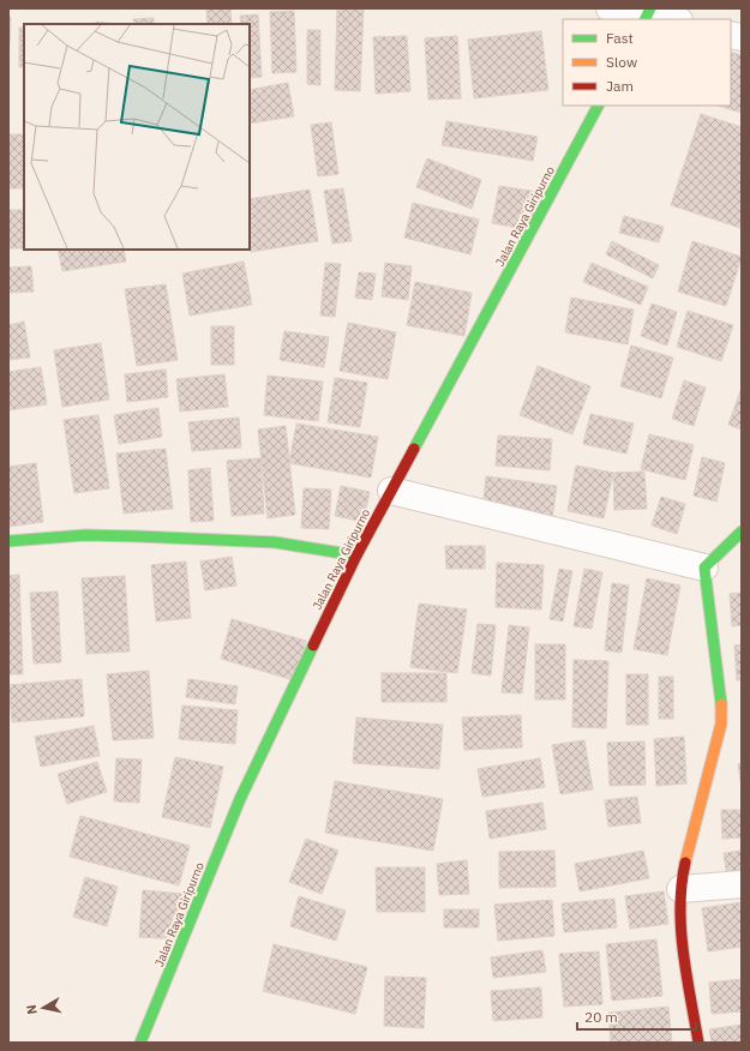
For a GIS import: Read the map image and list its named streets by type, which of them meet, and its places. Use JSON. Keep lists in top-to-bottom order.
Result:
{
  "streets": {
    "main road": ["Jalan Raya Giripurno"]
  },
  "legend": ["Fast", "Slow", "Jam"],
  "scale_bar": "20 m",
  "north": "left"
}
